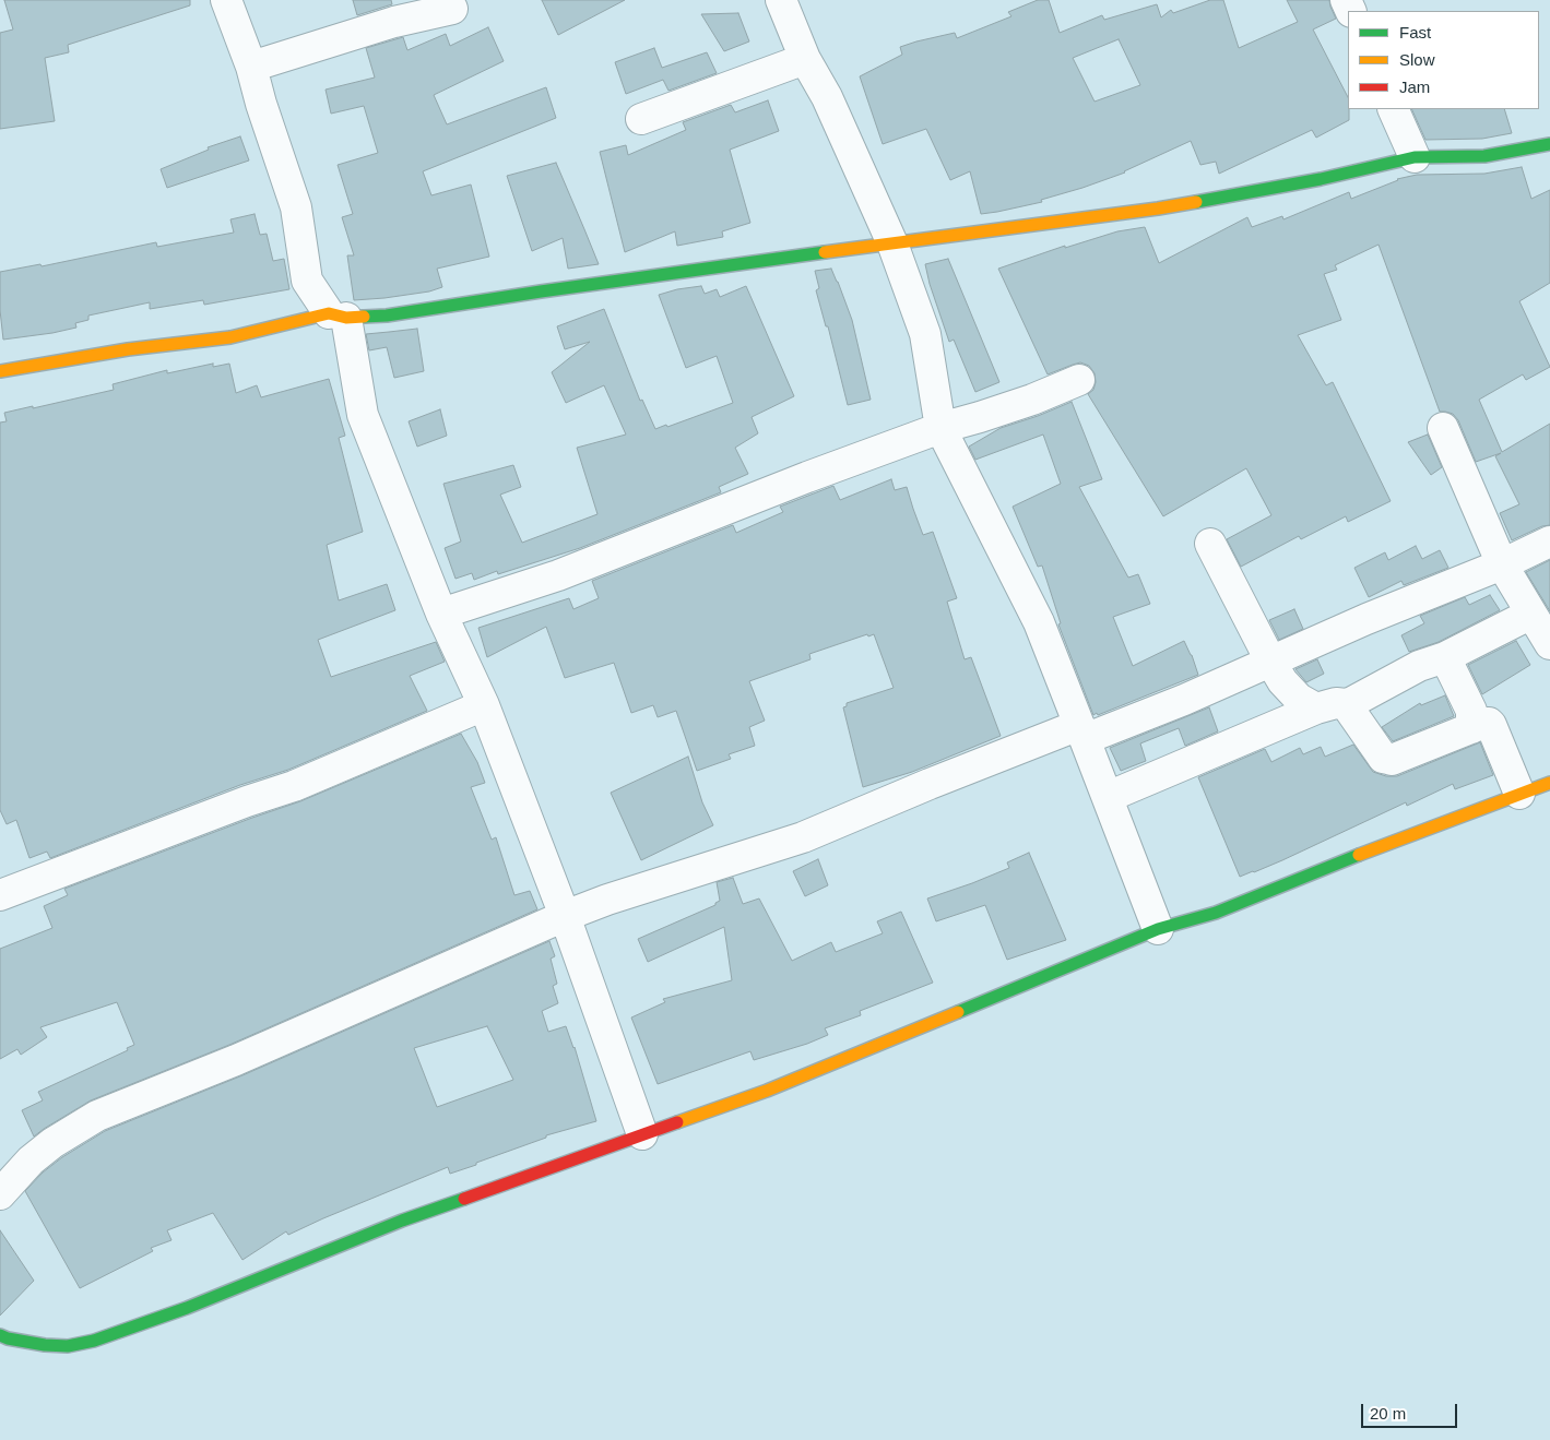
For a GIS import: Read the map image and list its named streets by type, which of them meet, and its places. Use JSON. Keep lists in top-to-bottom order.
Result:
{
  "legend": ["Fast", "Slow", "Jam"],
  "scale_bar": "20 m"
}
